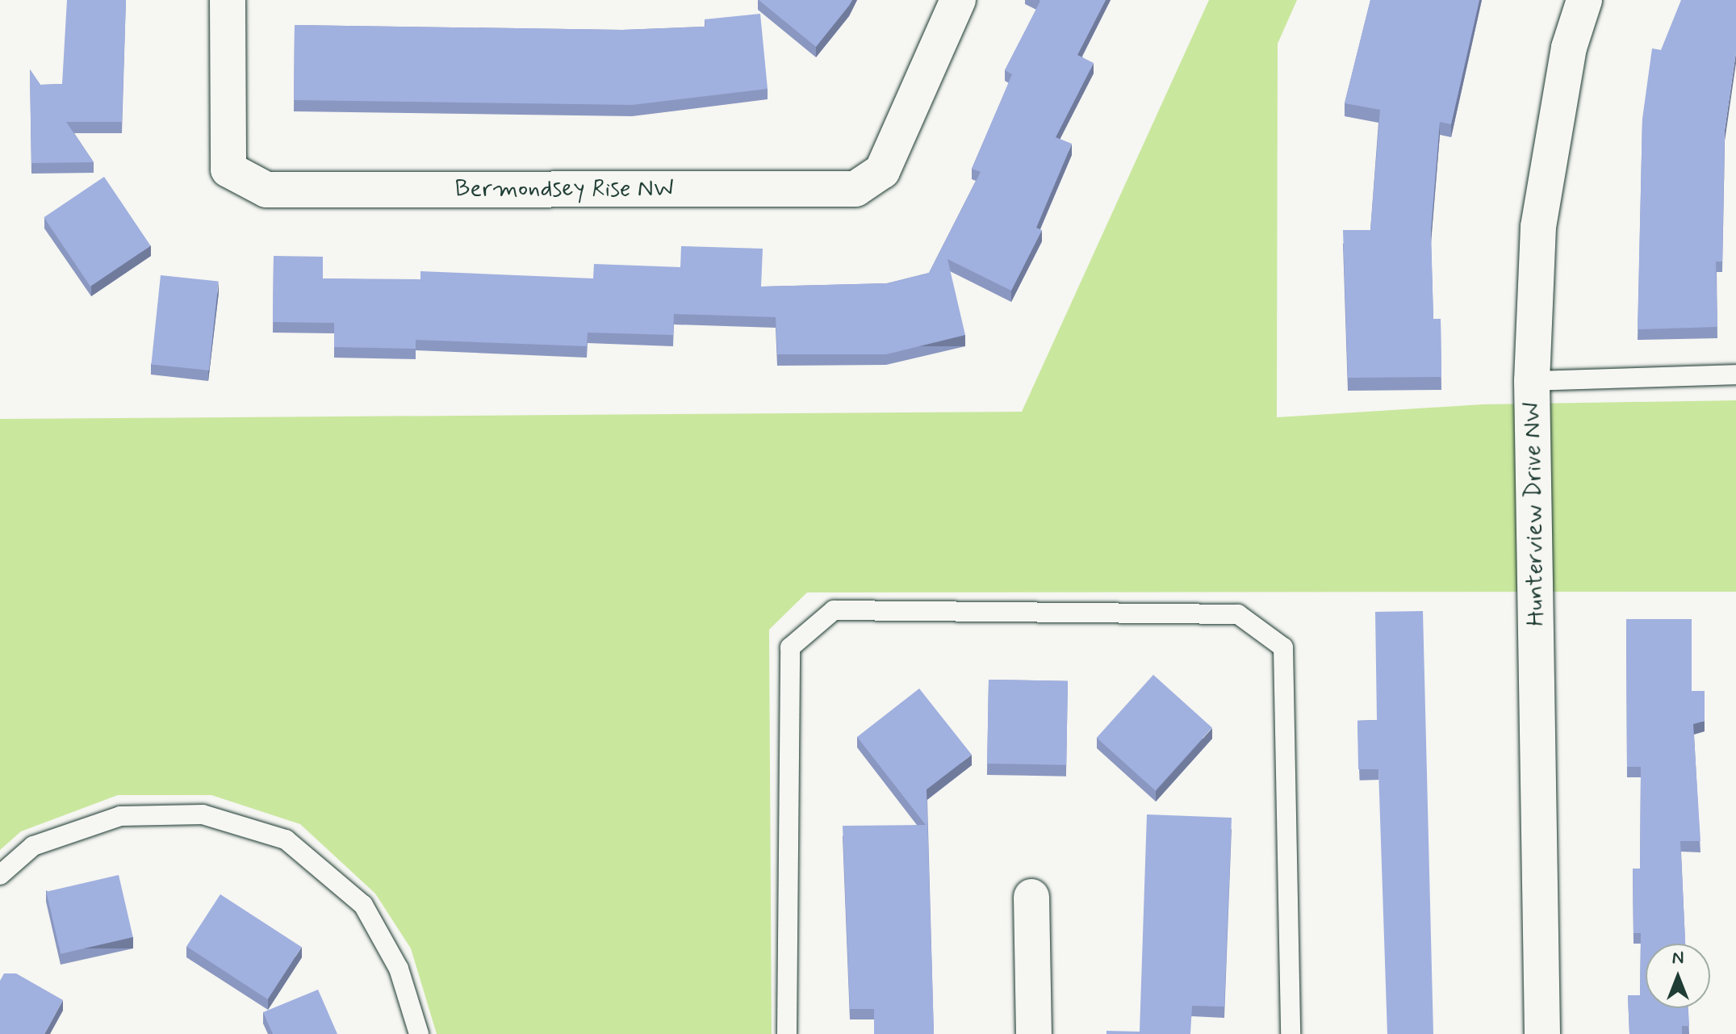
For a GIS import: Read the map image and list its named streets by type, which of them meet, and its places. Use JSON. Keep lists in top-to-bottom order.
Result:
{
  "streets": {
    "street": ["Bermondsey Rise NW", "Hunterview Drive NW"]
  },
  "north": "top"
}
